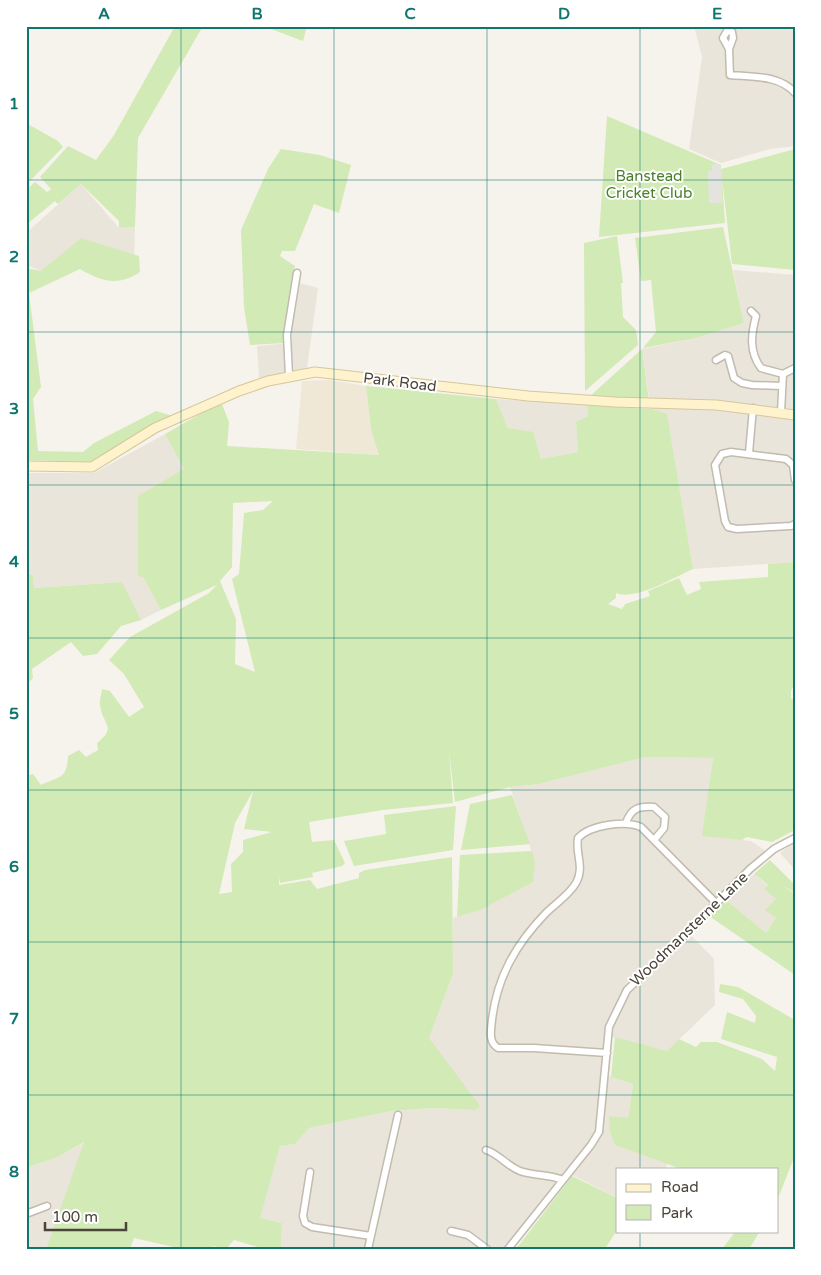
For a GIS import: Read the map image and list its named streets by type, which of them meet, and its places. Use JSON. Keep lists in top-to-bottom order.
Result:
{
  "streets": {
    "street": ["Park Road", "Woodmansterne Lane"]
  },
  "parks": ["Banstead Cricket Club"],
  "legend": ["Road", "Park"],
  "scale_bar": "100 m",
  "grid": {
    "columns": [
      "A",
      "B",
      "C",
      "D",
      "E"
    ],
    "rows": [
      "1",
      "2",
      "3",
      "4",
      "5",
      "6",
      "7",
      "8"
    ]
  }
}
